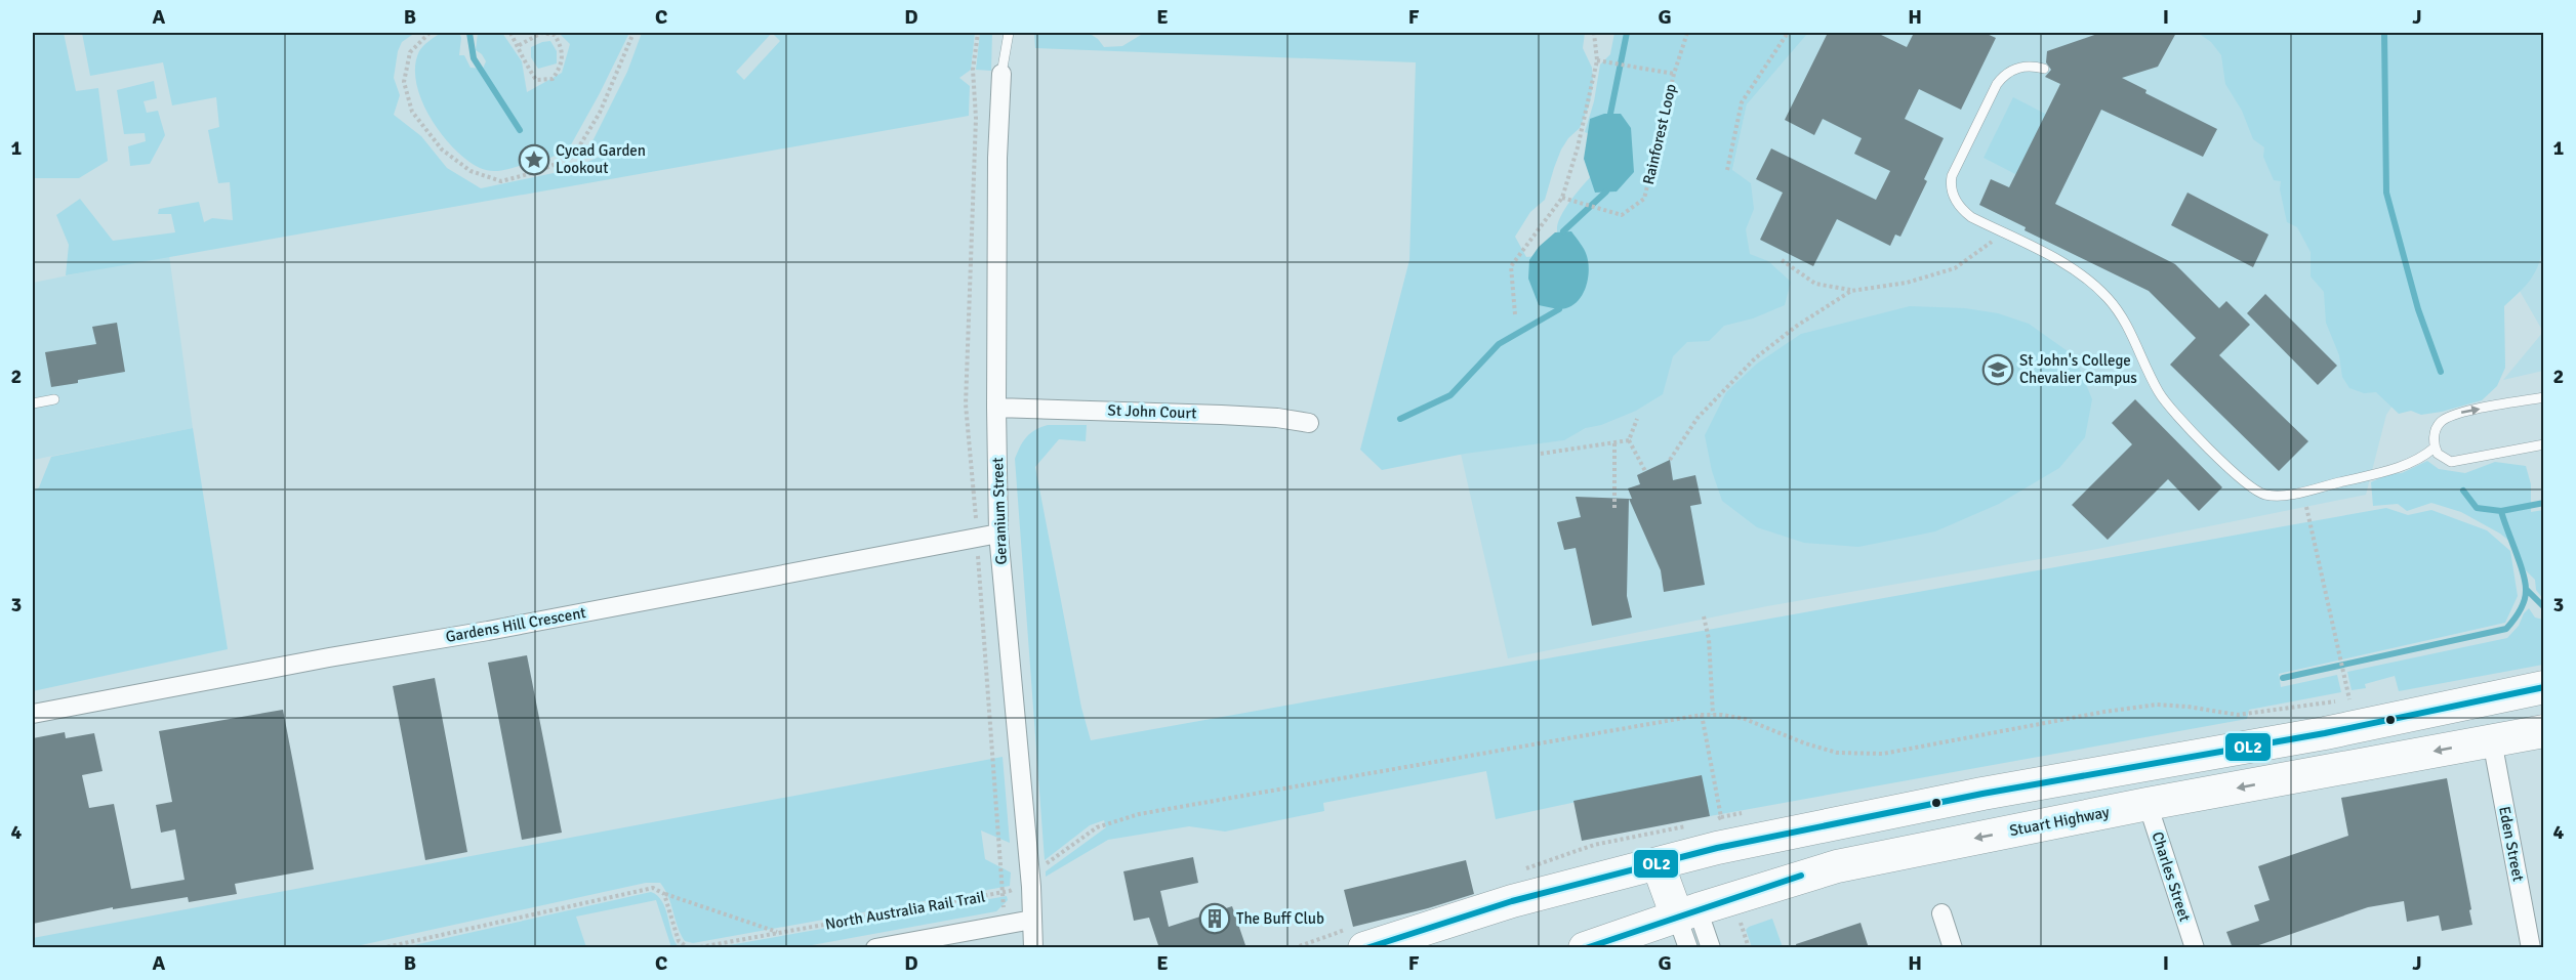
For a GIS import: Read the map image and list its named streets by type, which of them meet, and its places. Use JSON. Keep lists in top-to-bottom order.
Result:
{
  "streets": {
    "highway": ["Stuart Highway"],
    "street": [
      "St John Court",
      "Geranium Street",
      "Gardens Hill Crescent",
      "Eden Street",
      "Charles Street"
    ],
    "path": ["Rainforest Loop", "North Australia Rail Trail"]
  },
  "crossings": [
    ["St John Court", "Geranium Street"],
    ["Geranium Street", "Gardens Hill Crescent"],
    ["Geranium Street", "North Australia Rail Trail"],
    ["Stuart Highway", "Eden Street"],
    ["Stuart Highway", "Charles Street"]
  ],
  "places": {
    "place": ["Cycad Garden Lookout"],
    "school or university": ["St John's College Chevalier Campus"],
    "building": ["The Buff Club"]
  },
  "lines": ["transit line OL2"],
  "grid": {
    "columns": [
      "A",
      "B",
      "C",
      "D",
      "E",
      "F",
      "G",
      "H",
      "I",
      "J"
    ],
    "rows": [
      "1",
      "2",
      "3",
      "4"
    ]
  }
}
